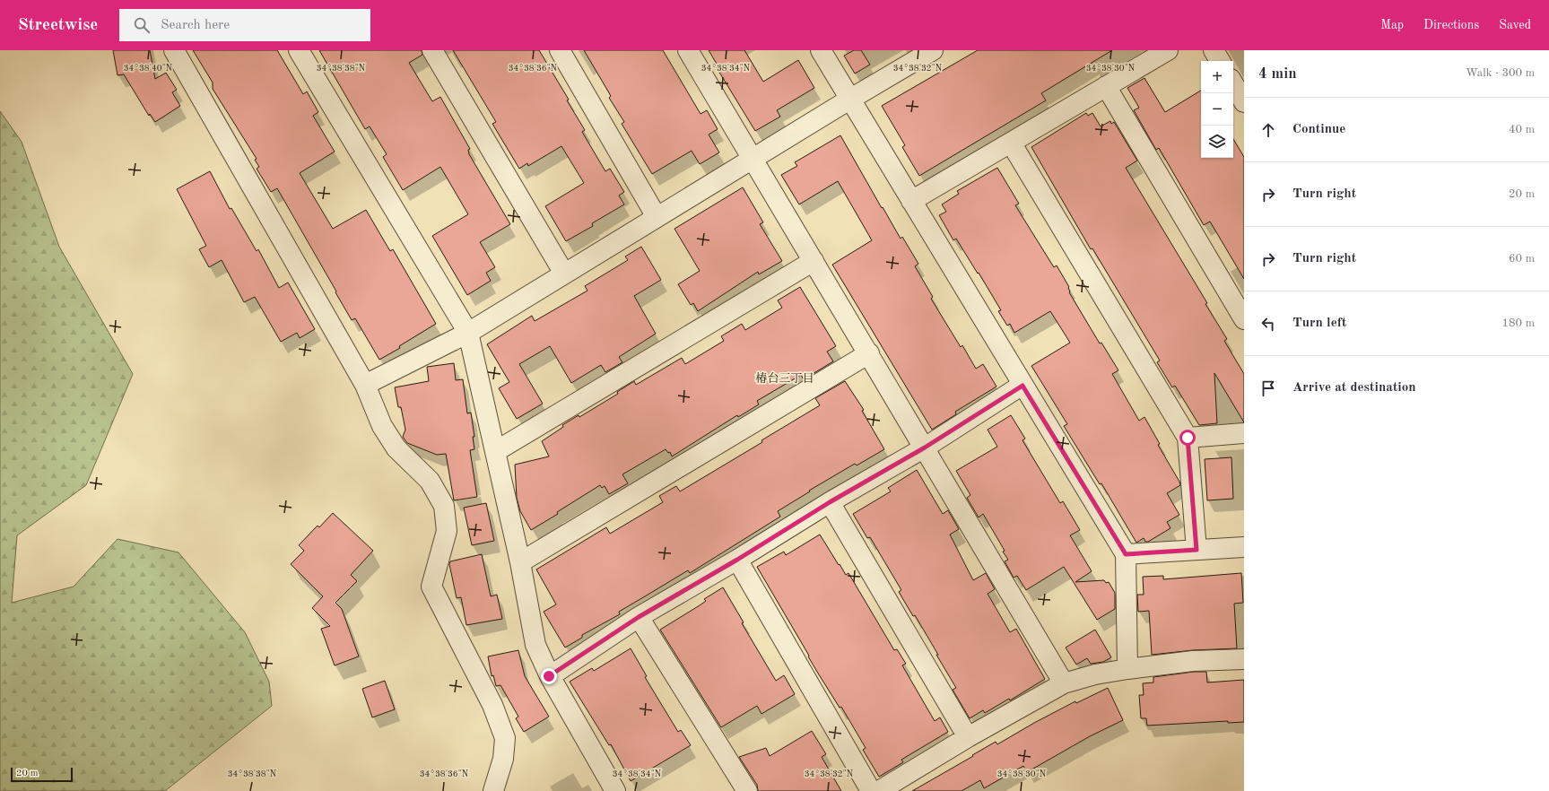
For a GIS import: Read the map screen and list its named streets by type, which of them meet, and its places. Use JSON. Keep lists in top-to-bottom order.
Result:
{
  "districts": ["椿台三丁目"],
  "scale_bar": "20 m",
  "page": {
    "header": "Streetwise",
    "search": "Search here",
    "nav": ["Map", "Directions", "Saved"],
    "heading": ["4 min", "Walk · 300 m"],
    "map_buttons": ["+", "−"],
    "list": [
      ["Continue", "40 m"],
      ["Turn right", "20 m"],
      ["Turn right", "60 m"],
      ["Turn left", "180 m"],
      "Arrive at destination"
    ],
    "scale": "20 m"
  },
  "coordinates": [
    "34°38'40\"N",
    "34°38'38\"N",
    "34°38'36\"N",
    "34°38'34\"N",
    "34°38'32\"N",
    "34°38'30\"N"
  ]
}
